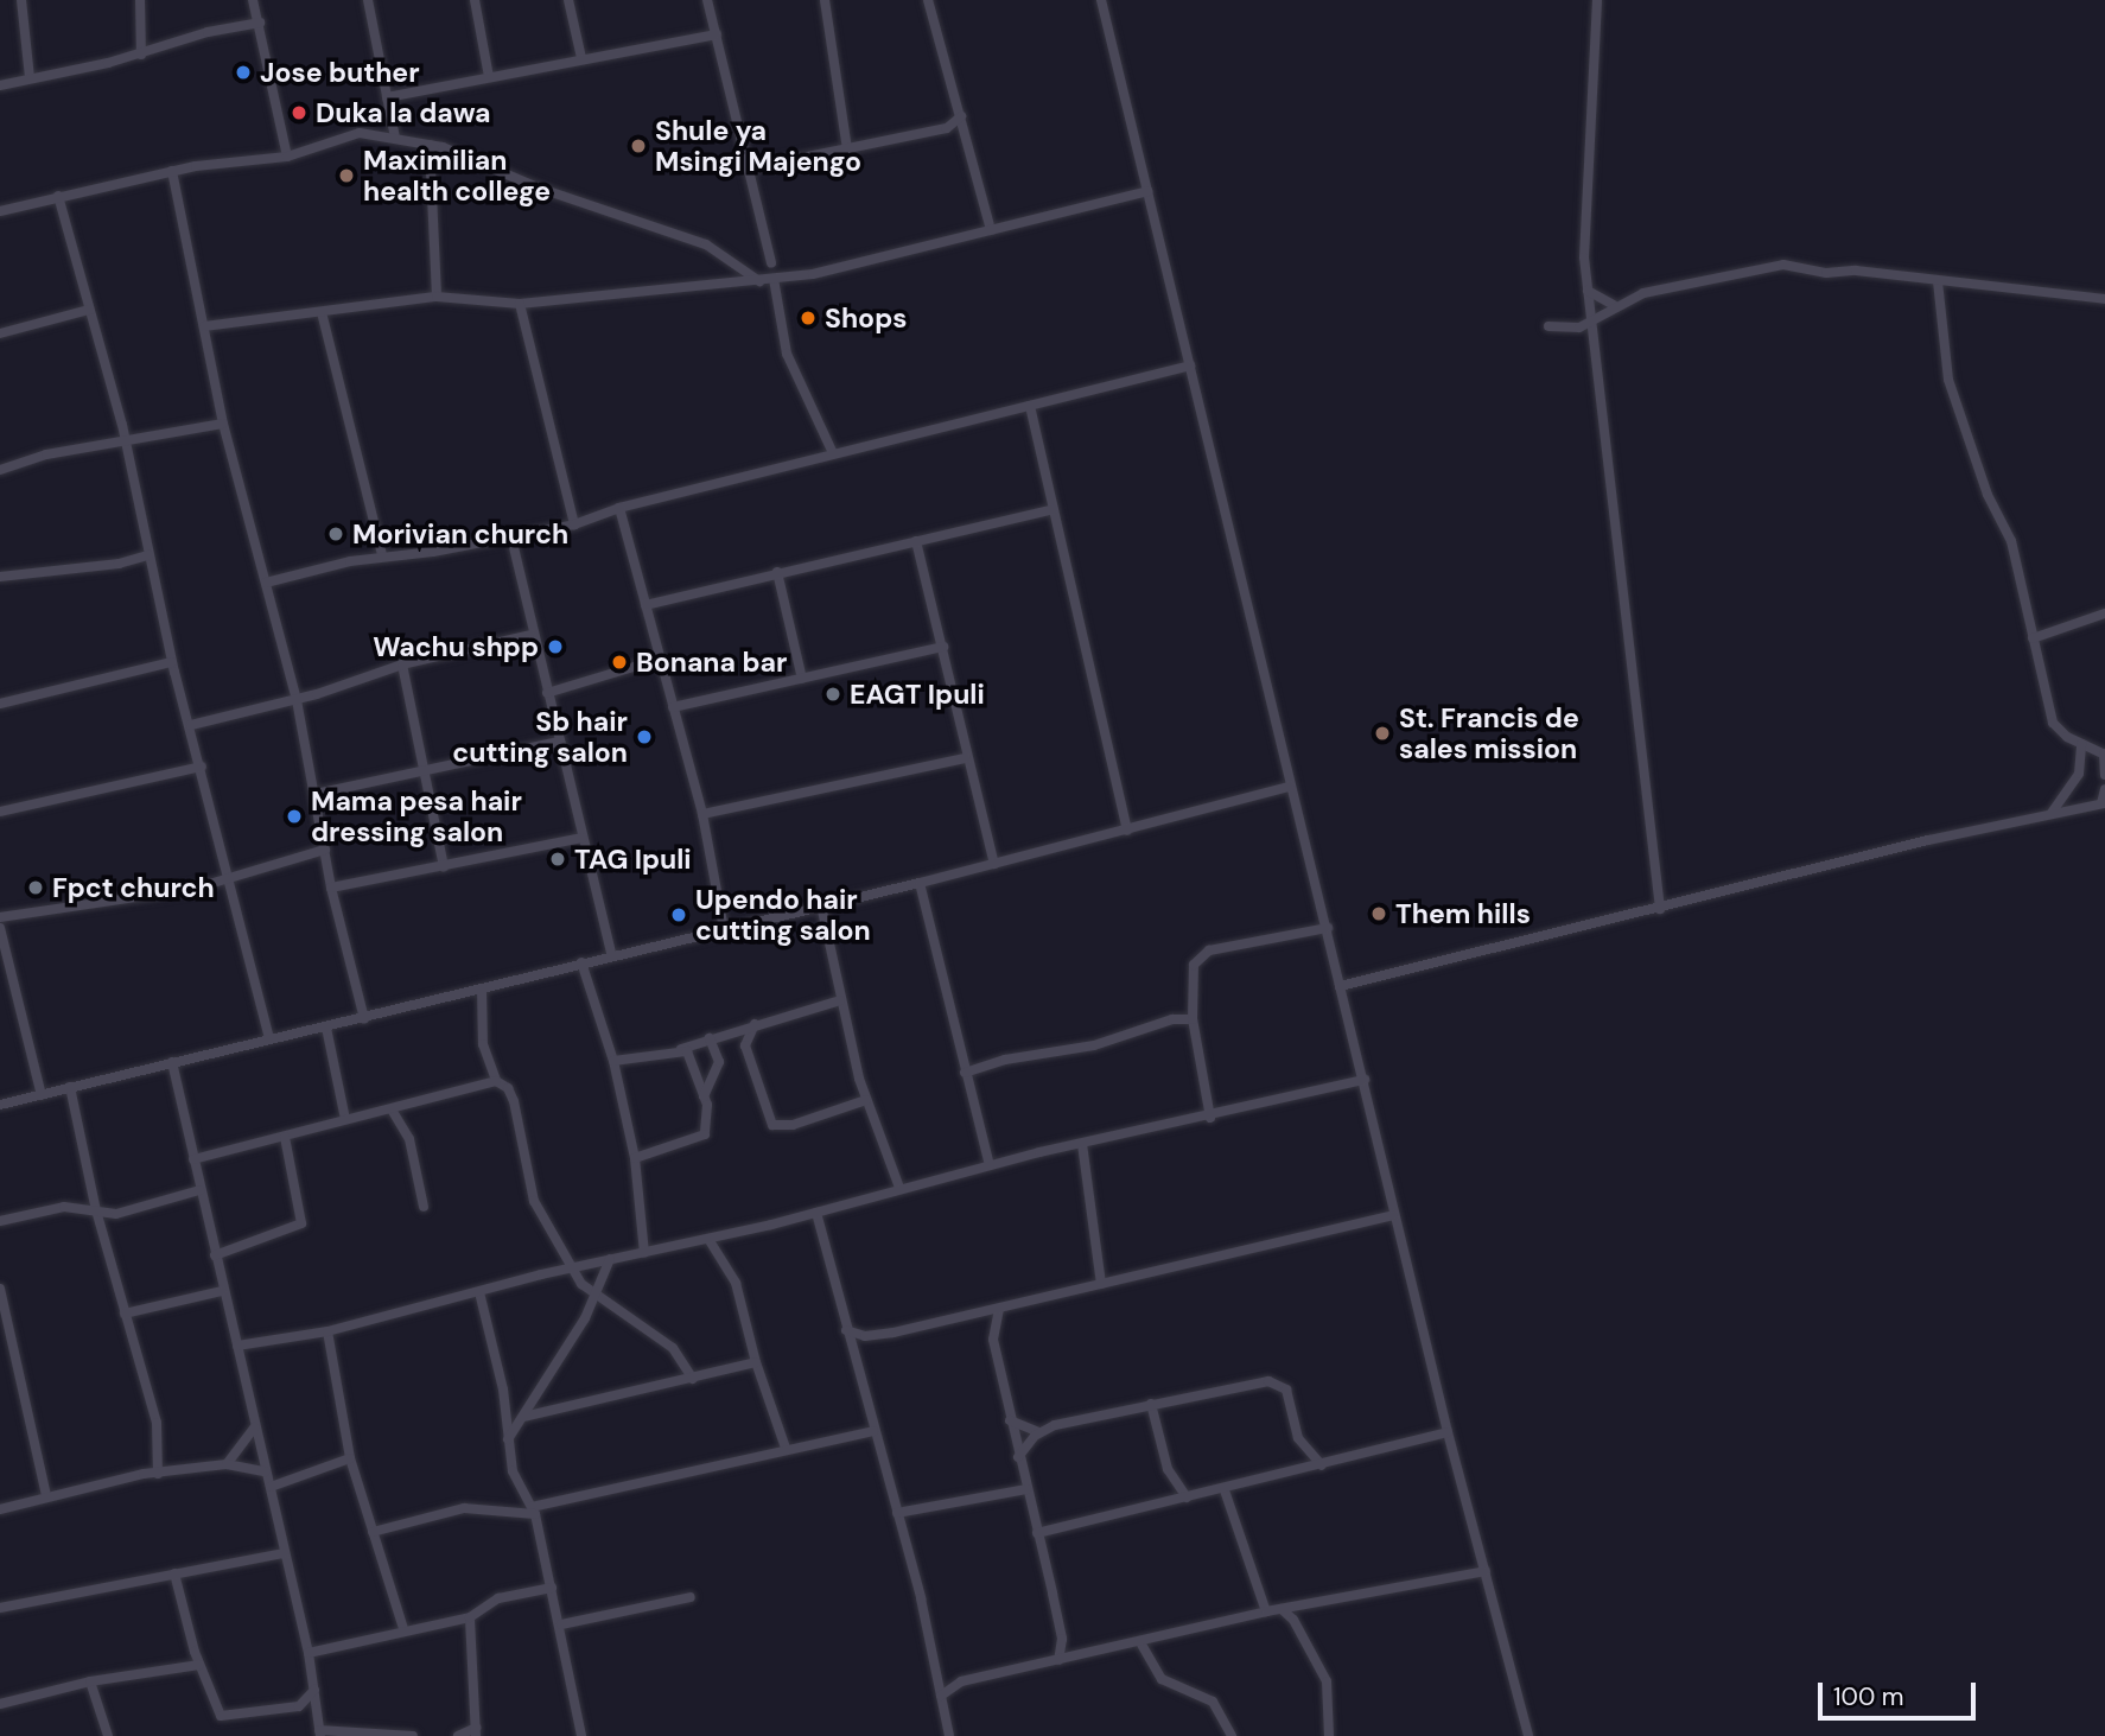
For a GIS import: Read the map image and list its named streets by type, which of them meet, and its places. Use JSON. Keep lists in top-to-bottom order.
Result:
{
  "places": [
    "Jose buther",
    "Duka la dawa",
    "Shule ya Msingi Majengo",
    "Maximilian health college",
    "Shops",
    "Morivian church",
    "Wachu shpp",
    "Bonana bar",
    "EAGT Ipuli",
    "St. Francis de sales mission",
    "Sb hair cutting salon",
    "Mama pesa hair dressing salon",
    "TAG Ipuli",
    "Fpct church",
    "Them hills",
    "Upendo hair cutting salon"
  ],
  "scale_bar": "100 m"
}
